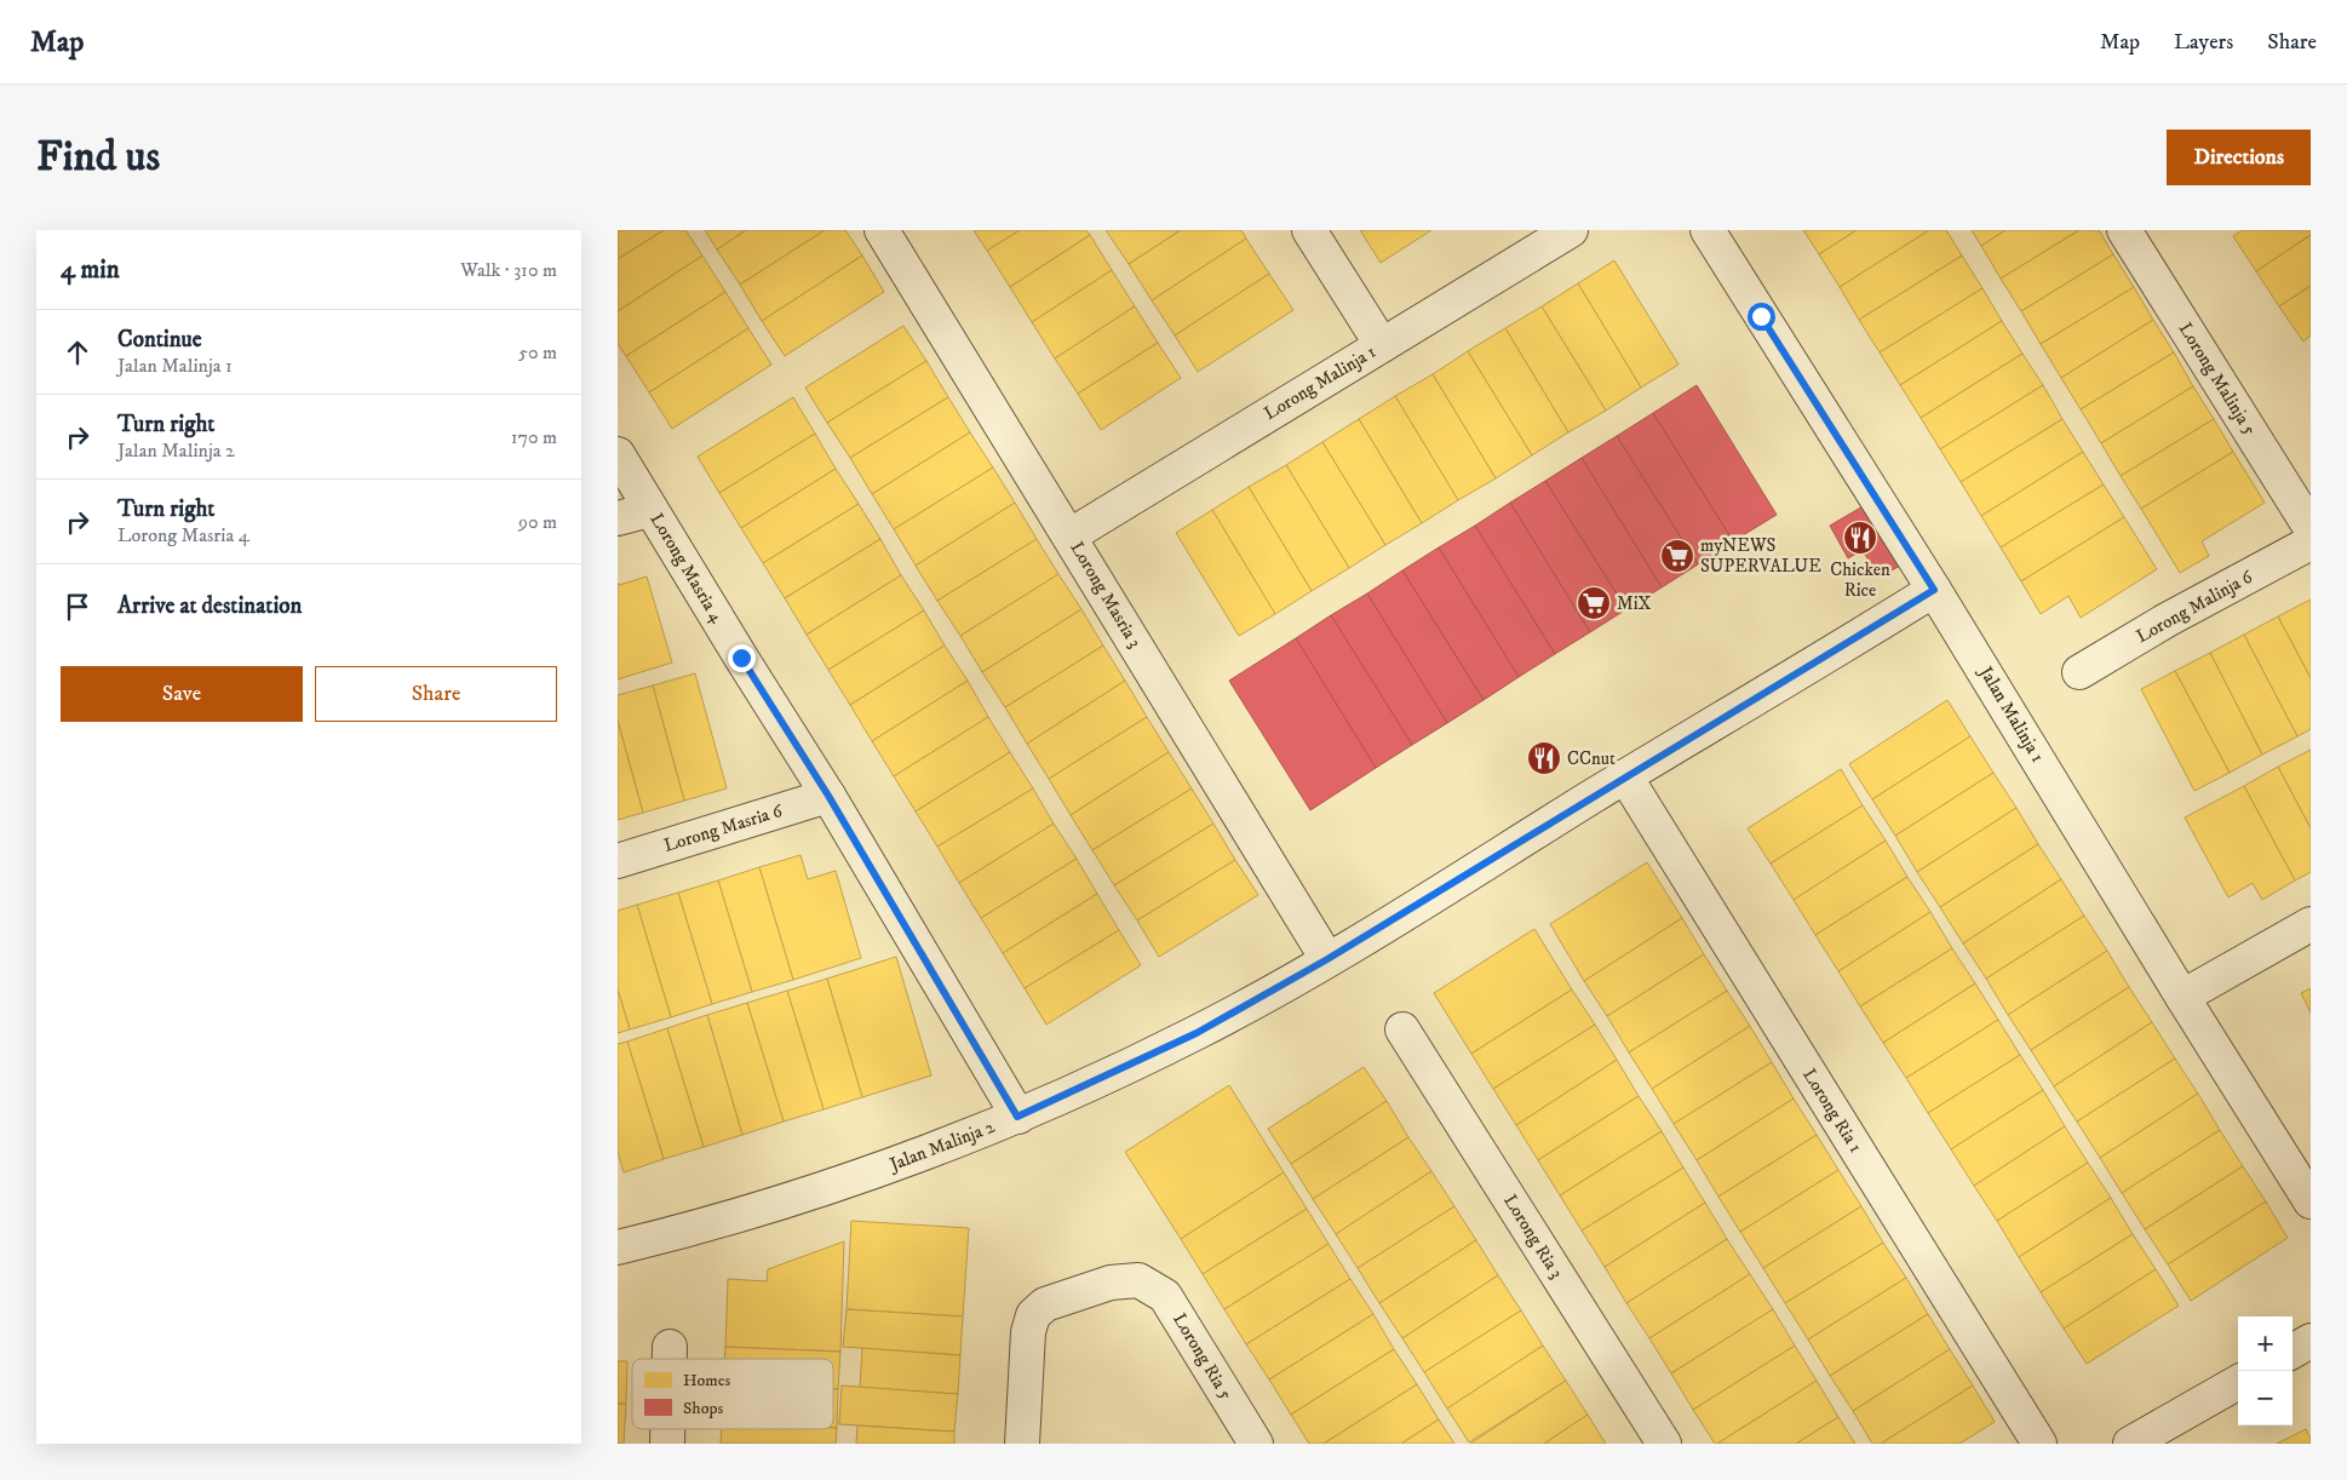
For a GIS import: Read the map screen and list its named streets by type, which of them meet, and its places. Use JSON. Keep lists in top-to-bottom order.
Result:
{
  "streets": {
    "street": [
      "Lorong Malinja 5",
      "Lorong Malinja 1",
      "Lorong Masria 4",
      "Lorong Masria 3",
      "Lorong Malinja 6",
      "Jalan Malinja 1",
      "Lorong Masria 6",
      "Lorong Ria 1",
      "Jalan Malinja 2",
      "Lorong Ria 3",
      "Lorong Ria 5"
    ]
  },
  "crossings": [
    ["Lorong Malinja 1", "Lorong Masria 3"],
    ["Lorong Masria 4", "Lorong Masria 6"],
    ["Lorong Masria 4", "Jalan Malinja 2"],
    ["Lorong Masria 3", "Jalan Malinja 2"],
    ["Jalan Malinja 1", "Jalan Malinja 2"],
    ["Lorong Ria 1", "Jalan Malinja 2"]
  ],
  "places": {
    "restaurant": ["Chicken Rice", "CCnut"],
    "supermarket": ["myNEWS SUPERVALUE", "MiX"]
  },
  "legend": ["Homes", "Shops"],
  "page": {
    "header": "Map",
    "nav": ["Map", "Layers", "Share"],
    "buttons": [
      "Directions",
      ["Save", "Share"]
    ],
    "title": "Find us",
    "heading": ["4 min", "Walk · 310 m"],
    "list": [
      ["Continue", "Jalan Malinja 1", "50 m"],
      ["Turn right", "Jalan Malinja 2", "170 m"],
      ["Turn right", "Lorong Masria 4", "90 m"],
      "Arrive at destination"
    ],
    "map_buttons": ["+", "−"]
  }
}
